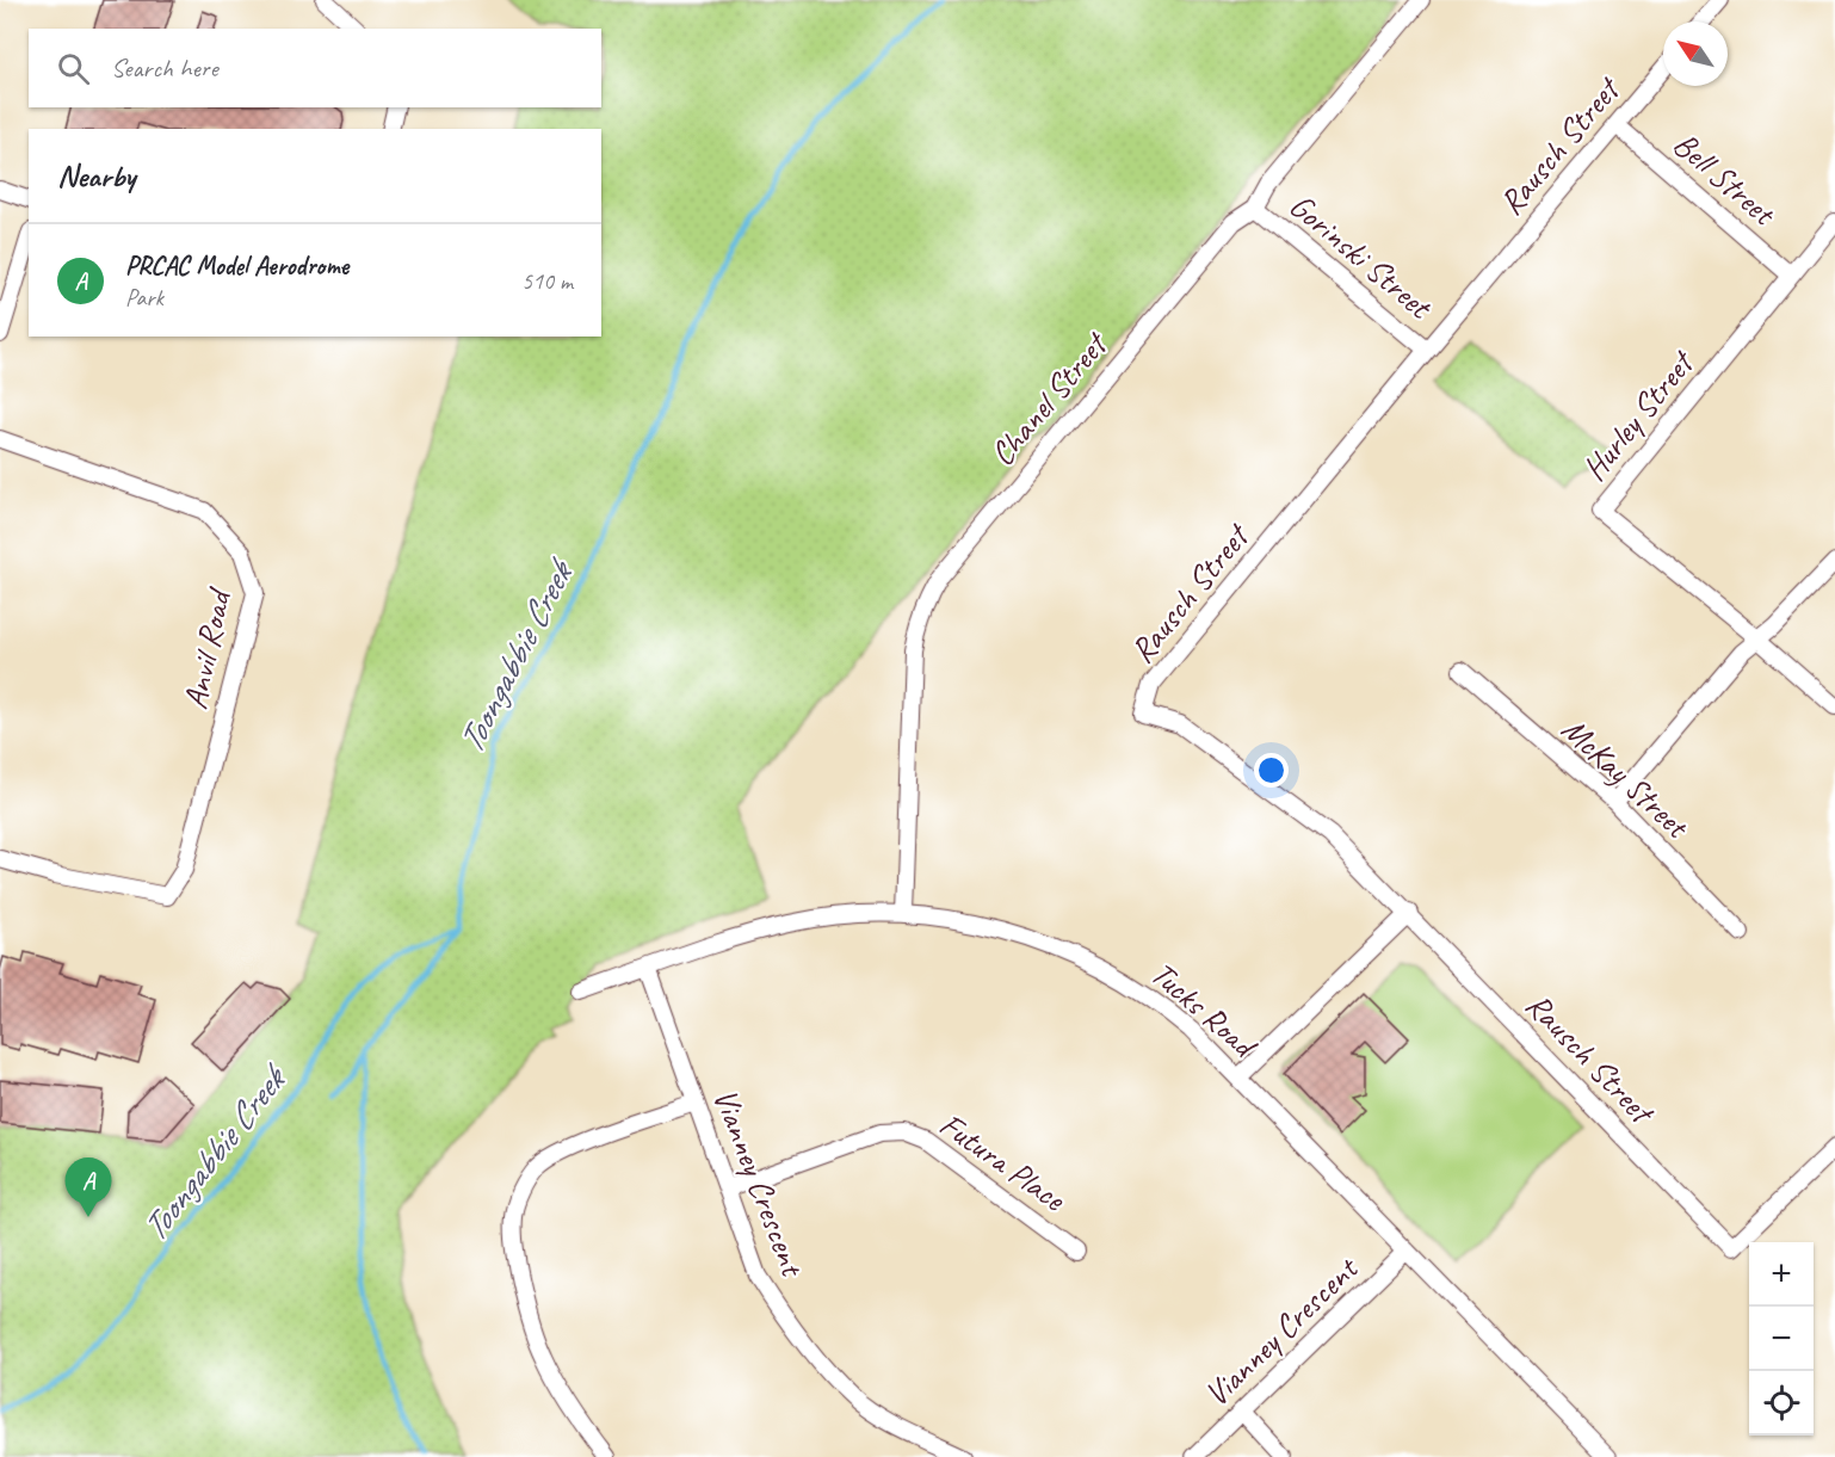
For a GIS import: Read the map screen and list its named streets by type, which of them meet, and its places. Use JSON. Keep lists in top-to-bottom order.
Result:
{
  "streets": {
    "street": [
      "Rausch Street",
      "Bell Street",
      "Gorinski Street",
      "Chanel Street",
      "Hurley Street",
      "Anvil Road",
      "McKay Street",
      "Tucks Road",
      "Futura Place",
      "Vianney Crescent"
    ]
  },
  "crossings": [
    ["Rausch Street", "Bell Street"],
    ["Rausch Street", "Gorinski Street"],
    ["Bell Street", "Hurley Street"],
    ["Gorinski Street", "Chanel Street"],
    ["Chanel Street", "Tucks Road"],
    ["Tucks Road", "Vianney Crescent"],
    ["Futura Place", "Vianney Crescent"]
  ],
  "water": ["Toongabbie Creek"],
  "north": "top left",
  "page": {
    "search": "Search here",
    "heading": "Nearby",
    "list": [
      {
        "mark": "A",
        "name": "PRCAC Model Aerodrome",
        "note": "Park",
        "value": "510 m"
      }
    ],
    "pins": "A",
    "map_buttons": ["+", "−"]
  }
}
